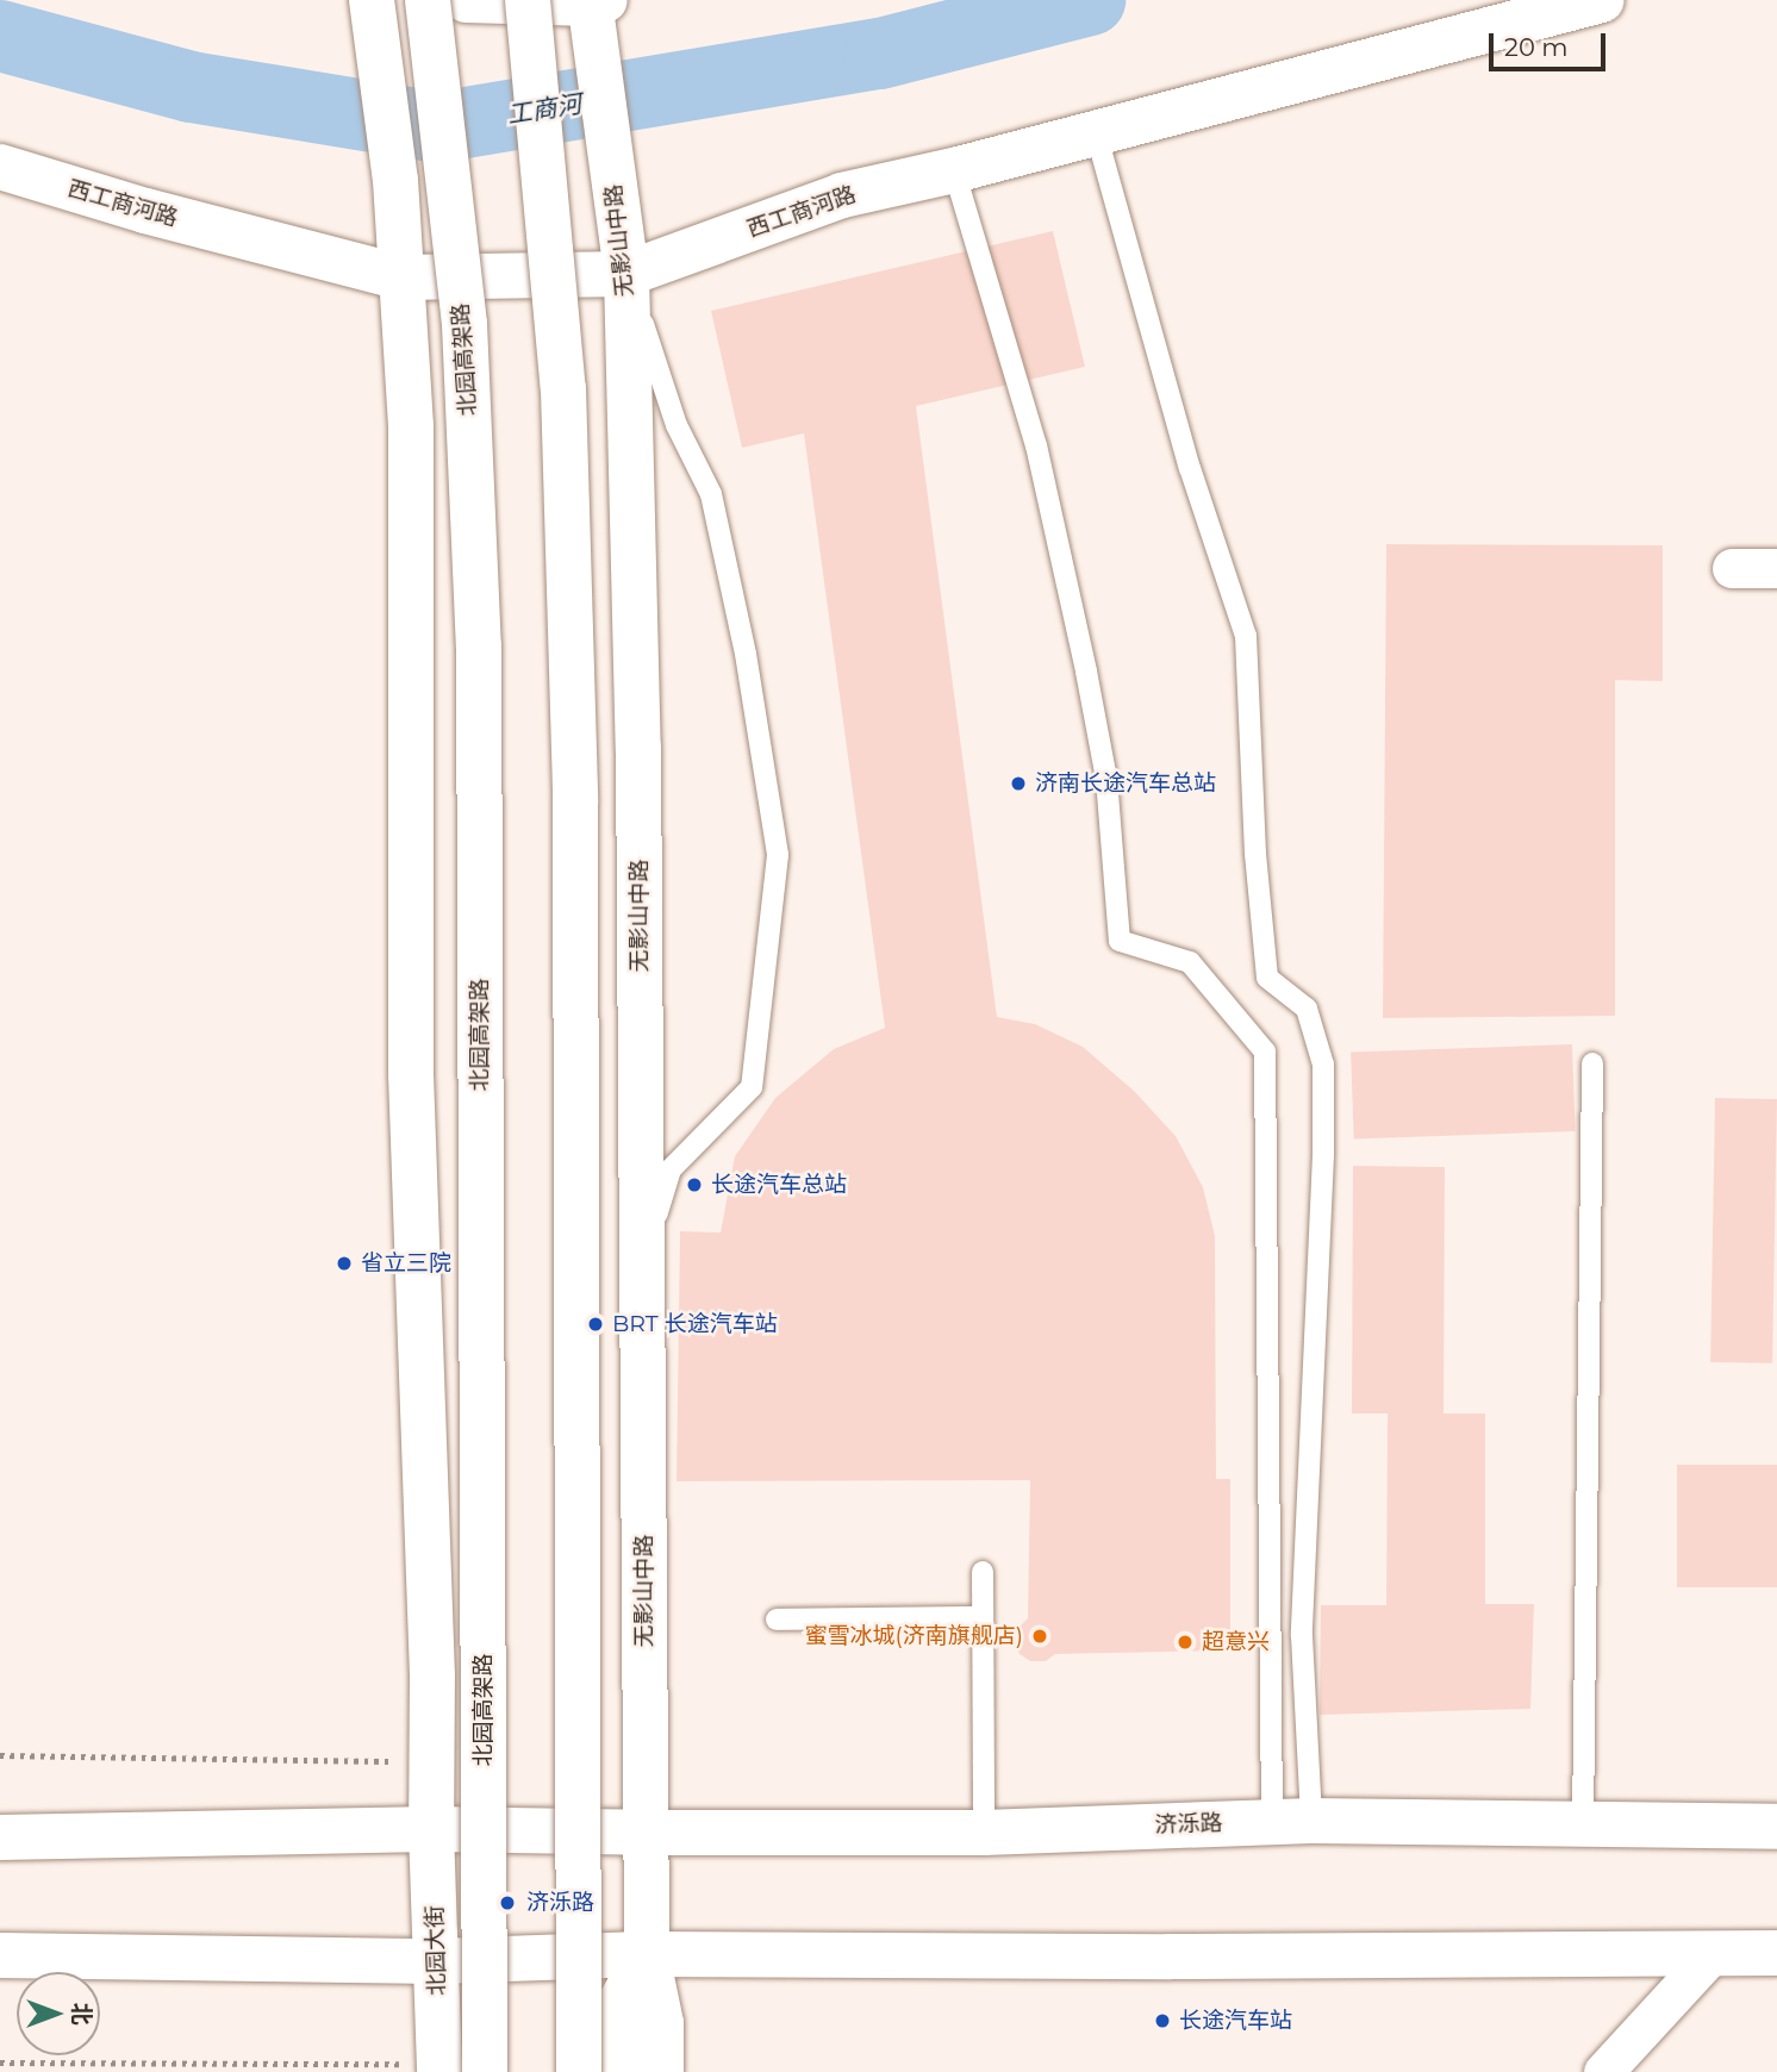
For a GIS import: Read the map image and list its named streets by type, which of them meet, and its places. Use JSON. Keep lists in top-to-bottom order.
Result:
{
  "streets": {
    "main road": [
      "西工商河路",
      "无影山中路",
      "北园高架路",
      "济泺路",
      "北园大街"
    ]
  },
  "crossings": [
    ["西工商河路", "无影山中路"],
    ["无影山中路", "济泺路"],
    ["济泺路", "北园大街"]
  ],
  "water": ["工商河"],
  "places": [
    "济南长途汽车总站",
    "长途汽车总站",
    "省立三院",
    "BRT 长途汽车站",
    "蜜雪冰城(济南旗舰店)",
    "超意兴",
    "济泺路",
    "长途汽车站"
  ],
  "scale_bar": "20 m",
  "north": "right"
}
